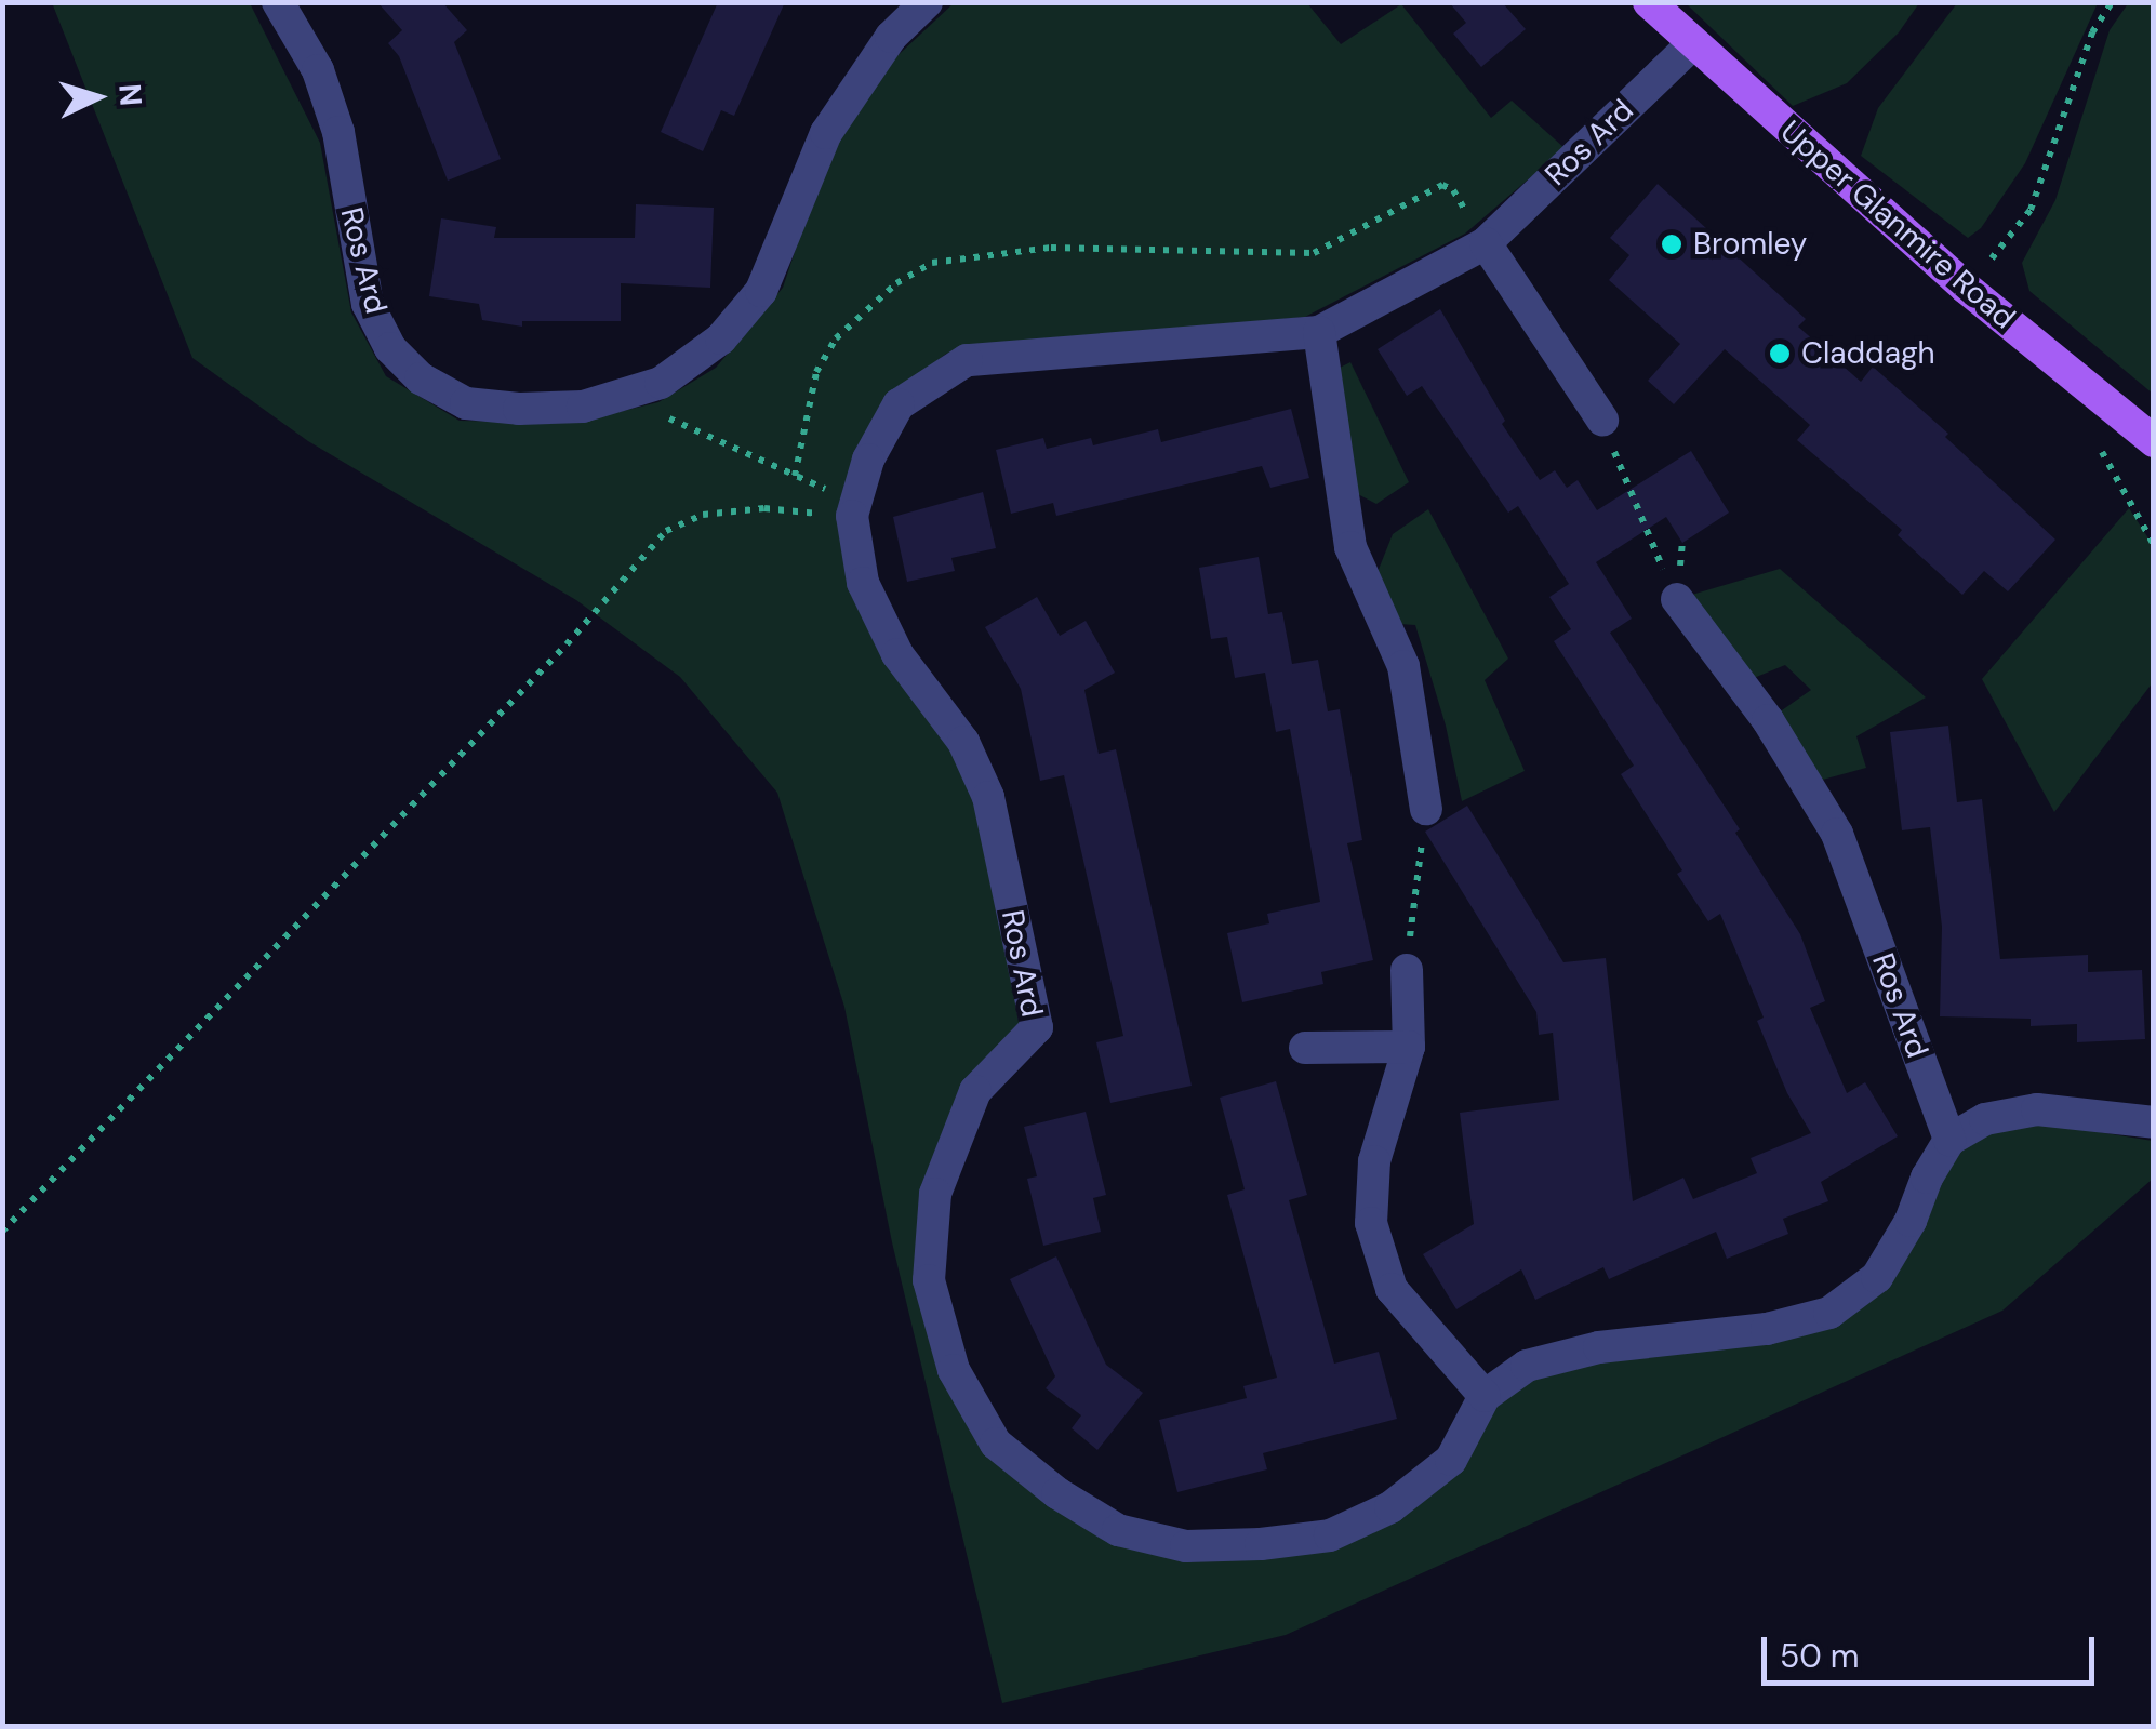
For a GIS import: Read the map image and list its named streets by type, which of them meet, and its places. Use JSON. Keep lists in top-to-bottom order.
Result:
{
  "streets": {
    "main road": ["Upper Glanmire Road"],
    "street": ["Ros Ard"]
  },
  "crossings": [
    ["Ros Ard", "Upper Glanmire Road"]
  ],
  "places": ["Bromley", "Claddagh"],
  "scale_bar": "50 m",
  "north": "right"
}
